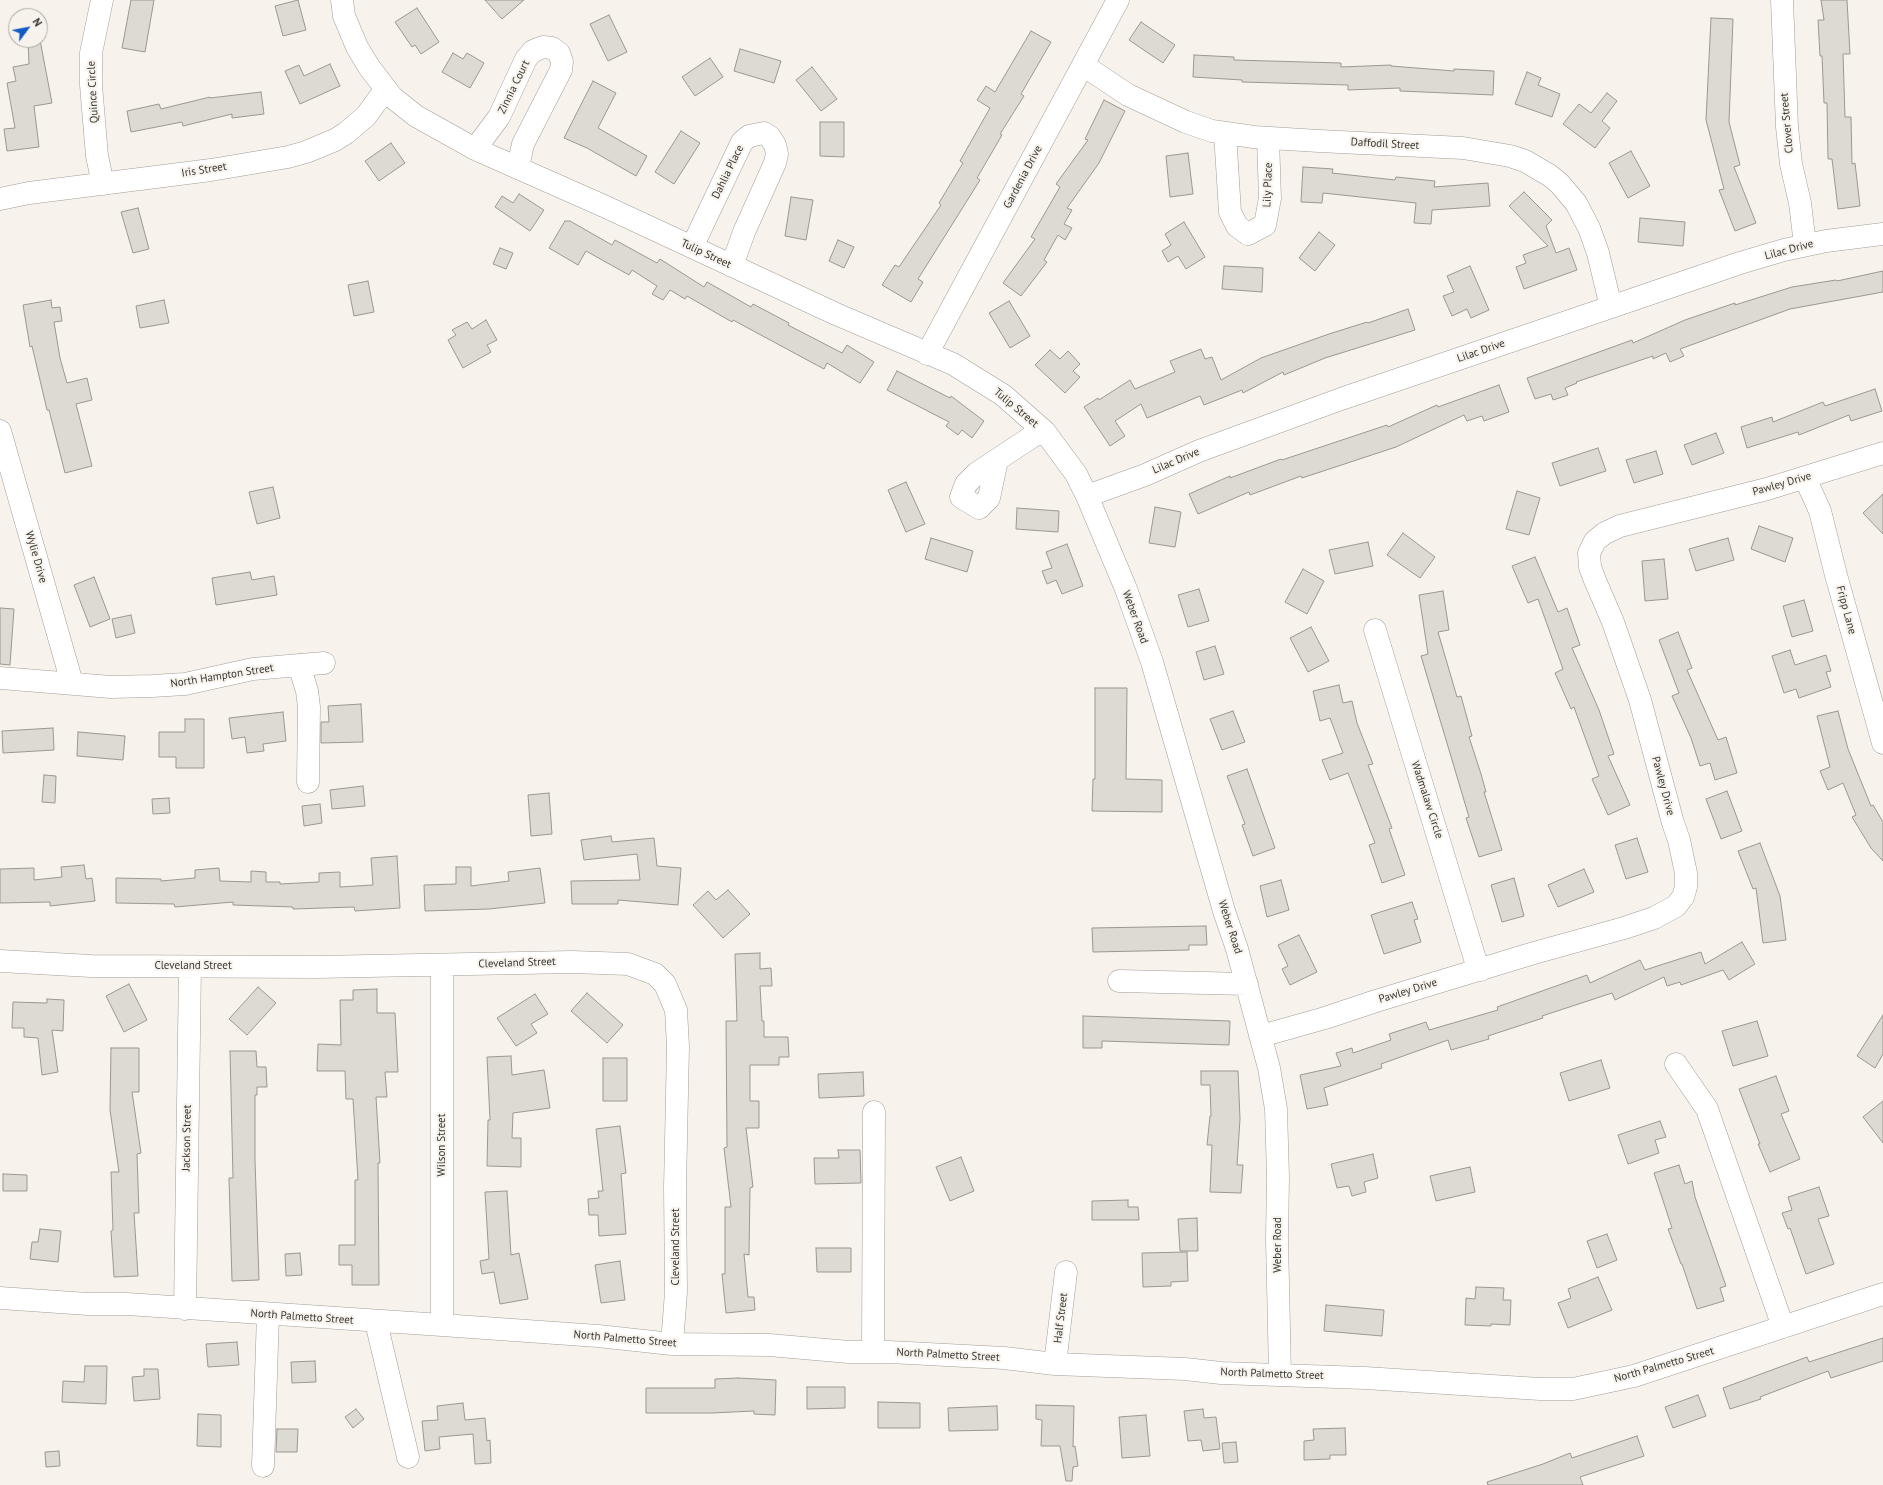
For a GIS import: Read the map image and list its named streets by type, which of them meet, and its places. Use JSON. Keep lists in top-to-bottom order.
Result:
{
  "streets": {
    "street": [
      "Zinnia Court",
      "Quince Circle",
      "Clover Street",
      "Daffodil Street",
      "Iris Street",
      "Dahlia Place",
      "Gardenia Drive",
      "Lily Place",
      "Lilac Drive",
      "Tulip Street",
      "Pawley Drive",
      "Wylie Drive",
      "Fripp Lane",
      "Weber Road",
      "North Hampton Street",
      "Wadmalaw Circle",
      "Cleveland Street",
      "Jackson Street",
      "Wilson Street",
      "North Palmetto Street",
      "Half Street"
    ]
  },
  "crossings": [
    ["Zinnia Court", "Tulip Street"],
    ["Quince Circle", "Iris Street"],
    ["Clover Street", "Lilac Drive"],
    ["Daffodil Street", "Gardenia Drive"],
    ["Daffodil Street", "Lily Place"],
    ["Daffodil Street", "Lilac Drive"],
    ["Iris Street", "Tulip Street"],
    ["Dahlia Place", "Tulip Street"],
    ["Gardenia Drive", "Tulip Street"],
    ["Lilac Drive", "Tulip Street"],
    ["Lilac Drive", "Weber Road"],
    ["Tulip Street", "Weber Road"],
    ["Pawley Drive", "Fripp Lane"],
    ["Pawley Drive", "Weber Road"],
    ["Pawley Drive", "Wadmalaw Circle"],
    ["Wylie Drive", "North Hampton Street"],
    ["Weber Road", "North Palmetto Street"],
    ["Cleveland Street", "Jackson Street"],
    ["Cleveland Street", "Wilson Street"],
    ["Cleveland Street", "North Palmetto Street"],
    ["Jackson Street", "North Palmetto Street"],
    ["Wilson Street", "North Palmetto Street"],
    ["North Palmetto Street", "Half Street"]
  ],
  "north": "top right"
}
